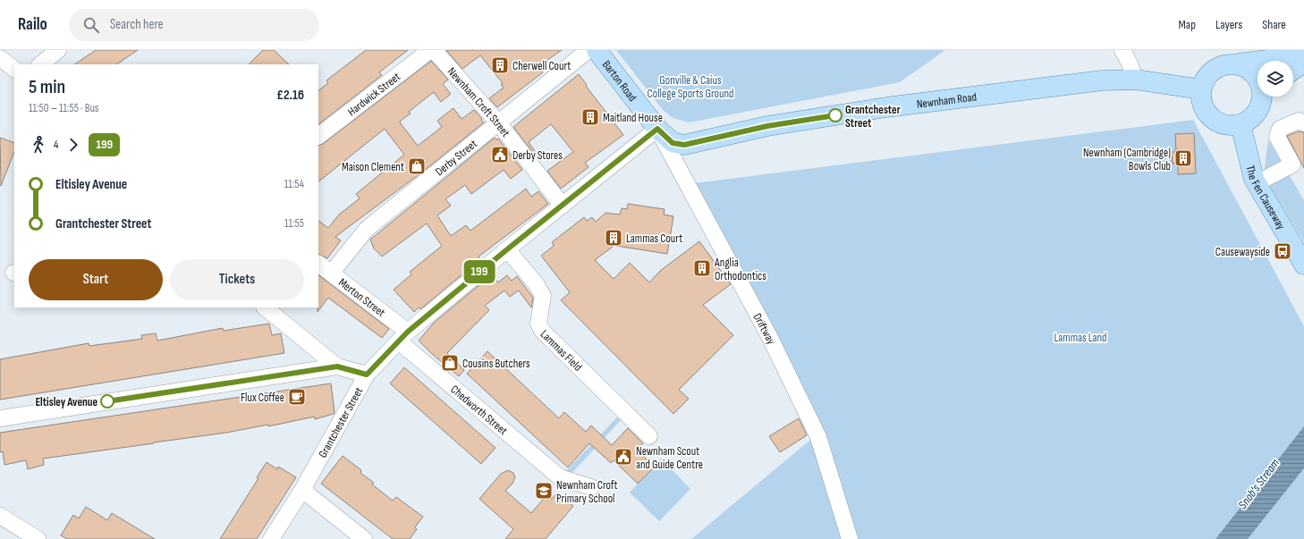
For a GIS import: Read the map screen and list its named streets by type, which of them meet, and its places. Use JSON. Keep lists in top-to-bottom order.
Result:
{
  "streets": {
    "main road": ["Barton Road", "Newnham Road", "The Fen Causeway"],
    "street": [
      "Hardwick Street",
      "Newnham Croft Street",
      "Derby Street",
      "Merton Street",
      "Driftway",
      "Lammas Field",
      "Chedworth Street",
      "Grantchester Street"
    ]
  },
  "crossings": [
    ["Barton Road", "Newnham Road"],
    ["Barton Road", "Driftway"],
    ["Barton Road", "Grantchester Street"],
    ["Newnham Road", "Driftway"],
    ["Newnham Road", "Grantchester Street"],
    ["Newnham Croft Street", "Derby Street"],
    ["Newnham Croft Street", "Grantchester Street"],
    ["Derby Street", "Merton Street"],
    ["Merton Street", "Chedworth Street"],
    ["Merton Street", "Grantchester Street"],
    ["Driftway", "Grantchester Street"],
    ["Lammas Field", "Grantchester Street"],
    ["Chedworth Street", "Grantchester Street"]
  ],
  "water": ["Snob's Stream"],
  "parks": ["Gonville & Caius College Sports Ground", "Lammas Land"],
  "places": {
    "building": [
      "Cherwell Court",
      "Maitland House",
      "Newnham (Cambridge) Bowls Club",
      "Lammas Court",
      "Anglia Orthodontics"
    ],
    "other": ["Grantchester Street", "Eltisley Avenue"],
    "public building": ["Derby Stores", "Newnham Scout and Guide Centre"],
    "shop": ["Maison Clement", "Cousins Butchers"],
    "bus stop": ["Causewayside"],
    "cafe": ["Flux Coffee"],
    "school or university": ["Newnham Croft Primary School"]
  },
  "lines": ["bus line 199"],
  "page": {
    "header": "Railo",
    "search": "Search here",
    "nav": ["Map", "Layers", "Share"],
    "on_map": "199",
    "heading": ["5 min", "11:50 – 11:55 · Bus", "£2.16"],
    "legs": ["4", "199"],
    "list": [
      {
        "name": "Eltisley Avenue",
        "value": "11:54"
      },
      {
        "name": "Grantchester Street",
        "value": "11:55"
      }
    ],
    "buttons": ["Start", "Tickets"]
  }
}
